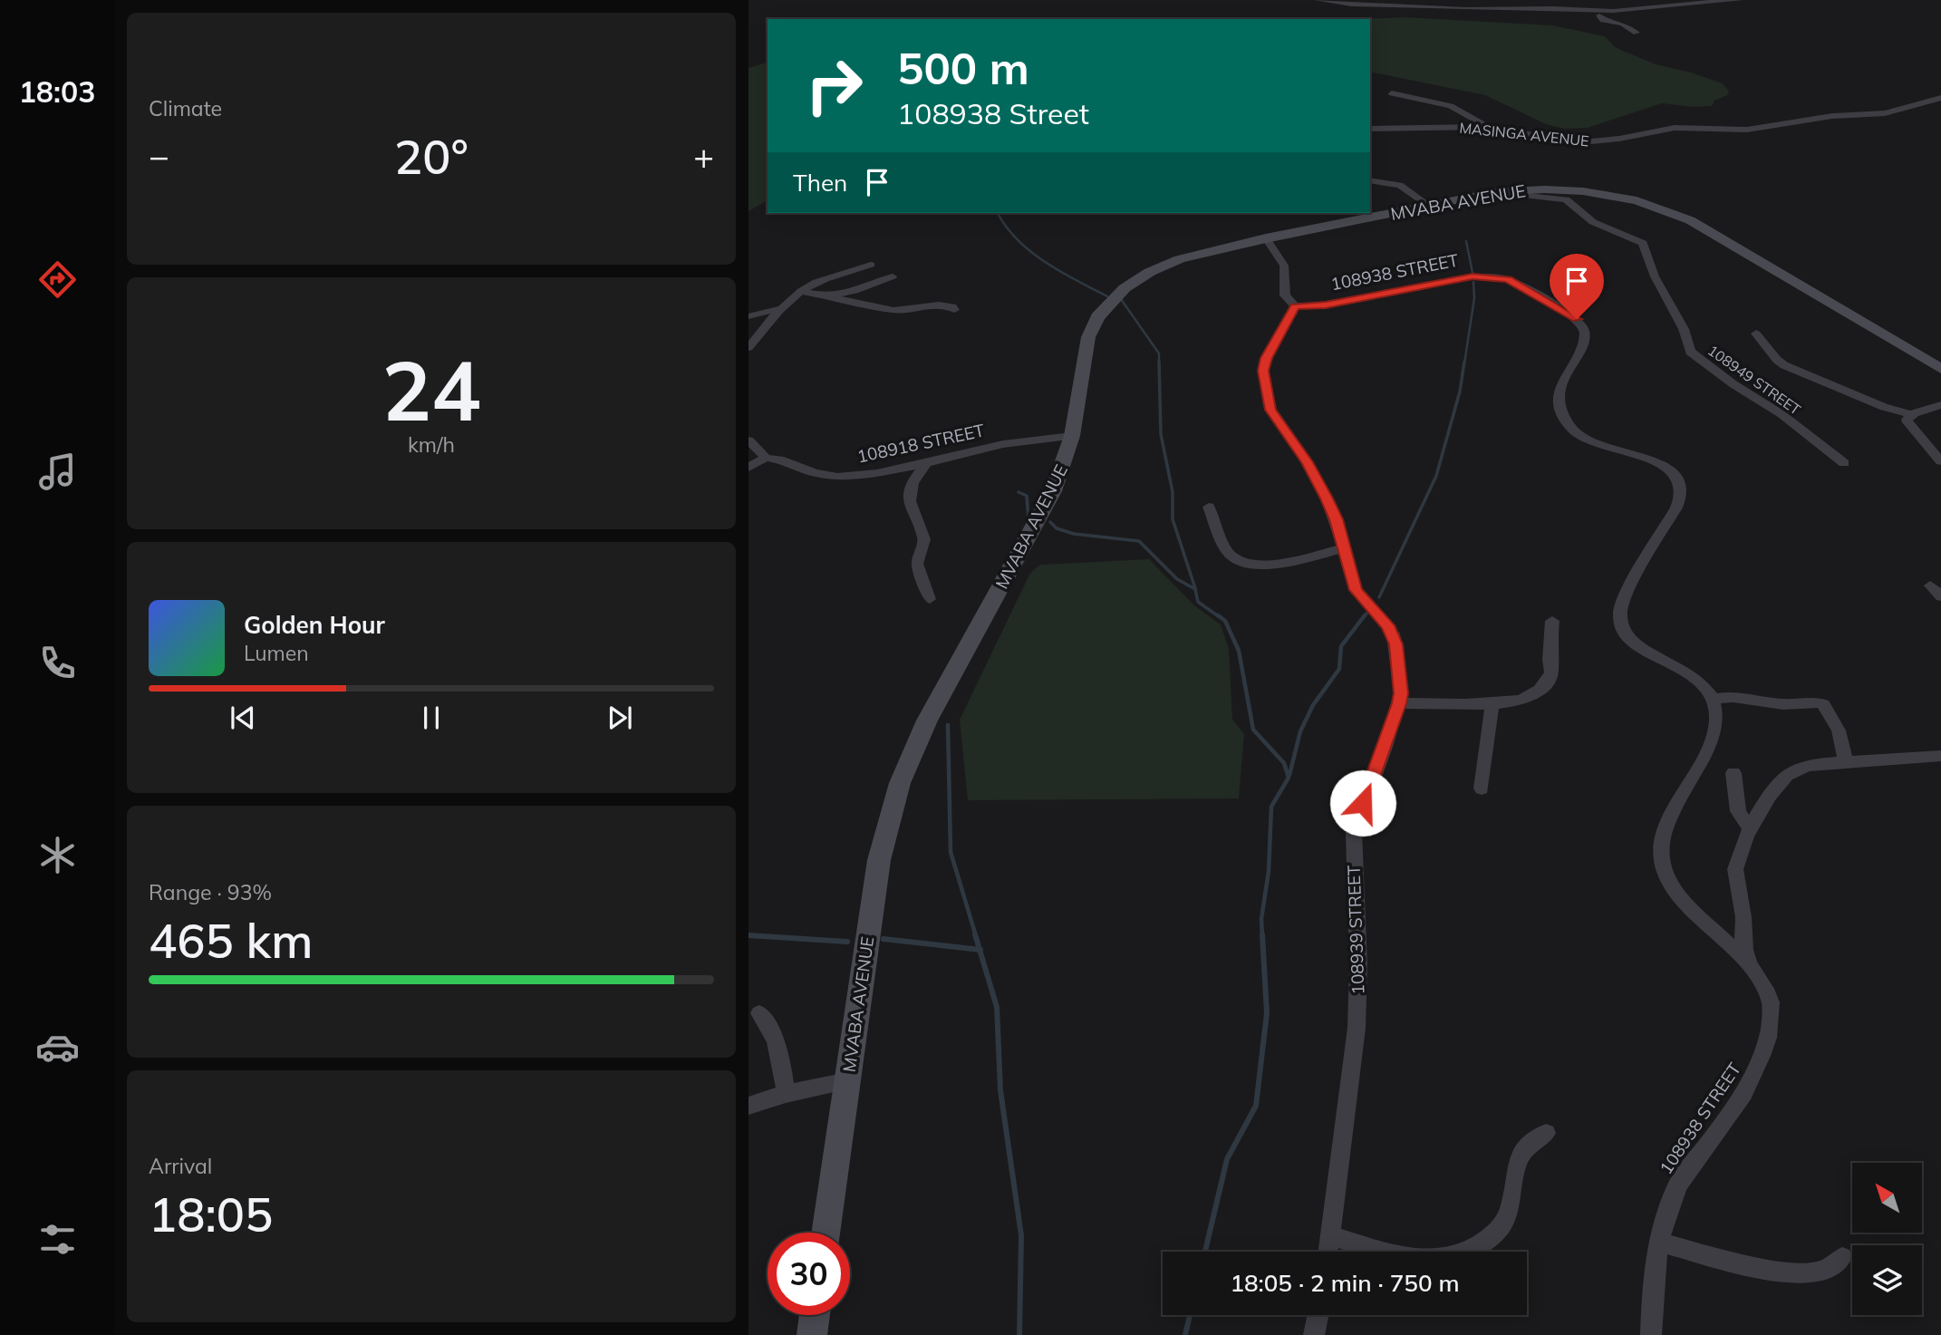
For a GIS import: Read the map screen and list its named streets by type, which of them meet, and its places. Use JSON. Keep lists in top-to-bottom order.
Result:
{
  "streets": {
    "street": [
      "MASINGA AVENUE",
      "MVABA AVENUE",
      "108938 STREET",
      "108949 STREET",
      "108918 STREET",
      "108939 STREET"
    ]
  },
  "crossings": [
    ["MVABA AVENUE", "108949 STREET"],
    ["MVABA AVENUE", "108918 STREET"],
    ["108938 STREET", "108939 STREET"]
  ],
  "north": "top left",
  "page": {
    "tabs": "18:03",
    "tile": [
      "Climate",
      ["24", "km/h"],
      ["Range · 93%", "465 km"],
      ["Arrival", "18:05"]
    ],
    "turn": ["500 m", "108938 Street"],
    "heat": ["−", "20°", "+"],
    "then": "Then",
    "song": ["Golden Hour", "Lumen"],
    "limit": "30",
    "trip": "18:05 · 2 min · 750 m"
  }
}
